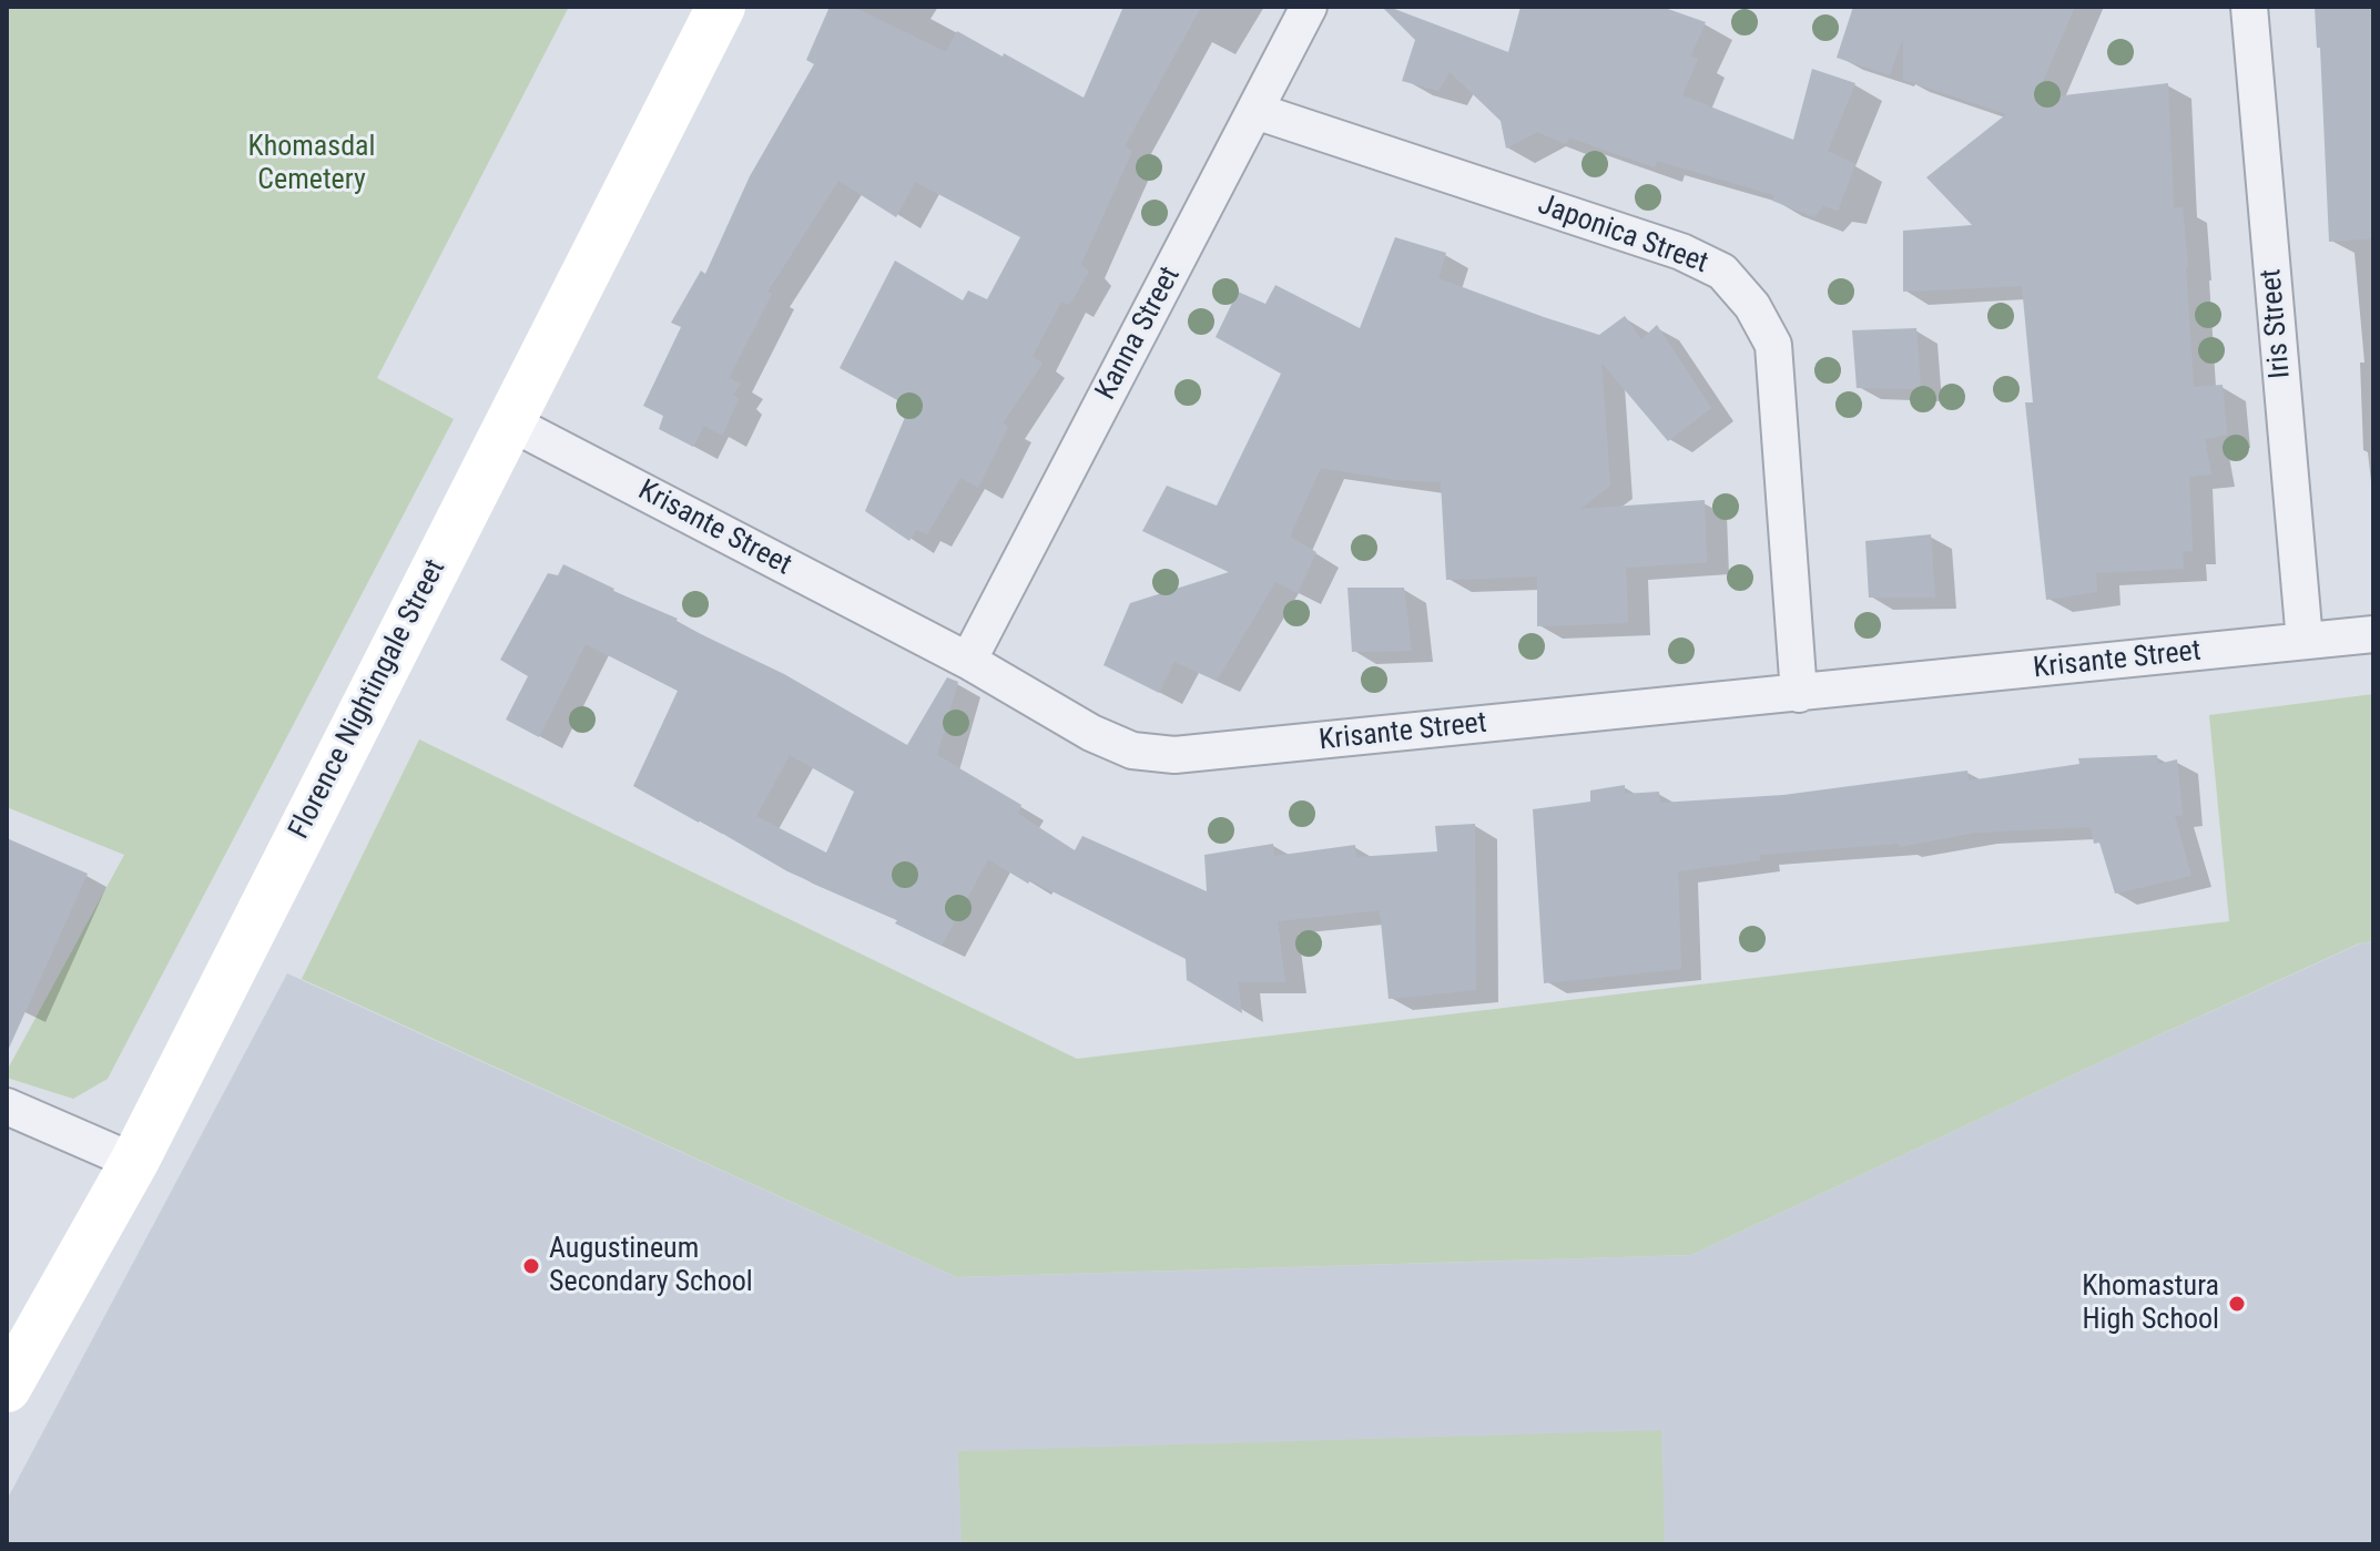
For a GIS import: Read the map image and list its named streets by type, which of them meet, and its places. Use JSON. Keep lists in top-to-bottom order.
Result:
{
  "streets": {
    "main road": ["Florence Nightingale Street"],
    "street": [
      "Japonica Street",
      "Iris Street",
      "Kanna Street",
      "Krisante Street"
    ]
  },
  "crossings": [
    ["Japonica Street", "Kanna Street"],
    ["Japonica Street", "Krisante Street"],
    ["Iris Street", "Krisante Street"],
    ["Kanna Street", "Krisante Street"],
    ["Krisante Street", "Florence Nightingale Street"]
  ],
  "parks": ["Khomasdal Cemetery"],
  "places": ["Augustineum Secondary School", "Khomastura High School"]
}
